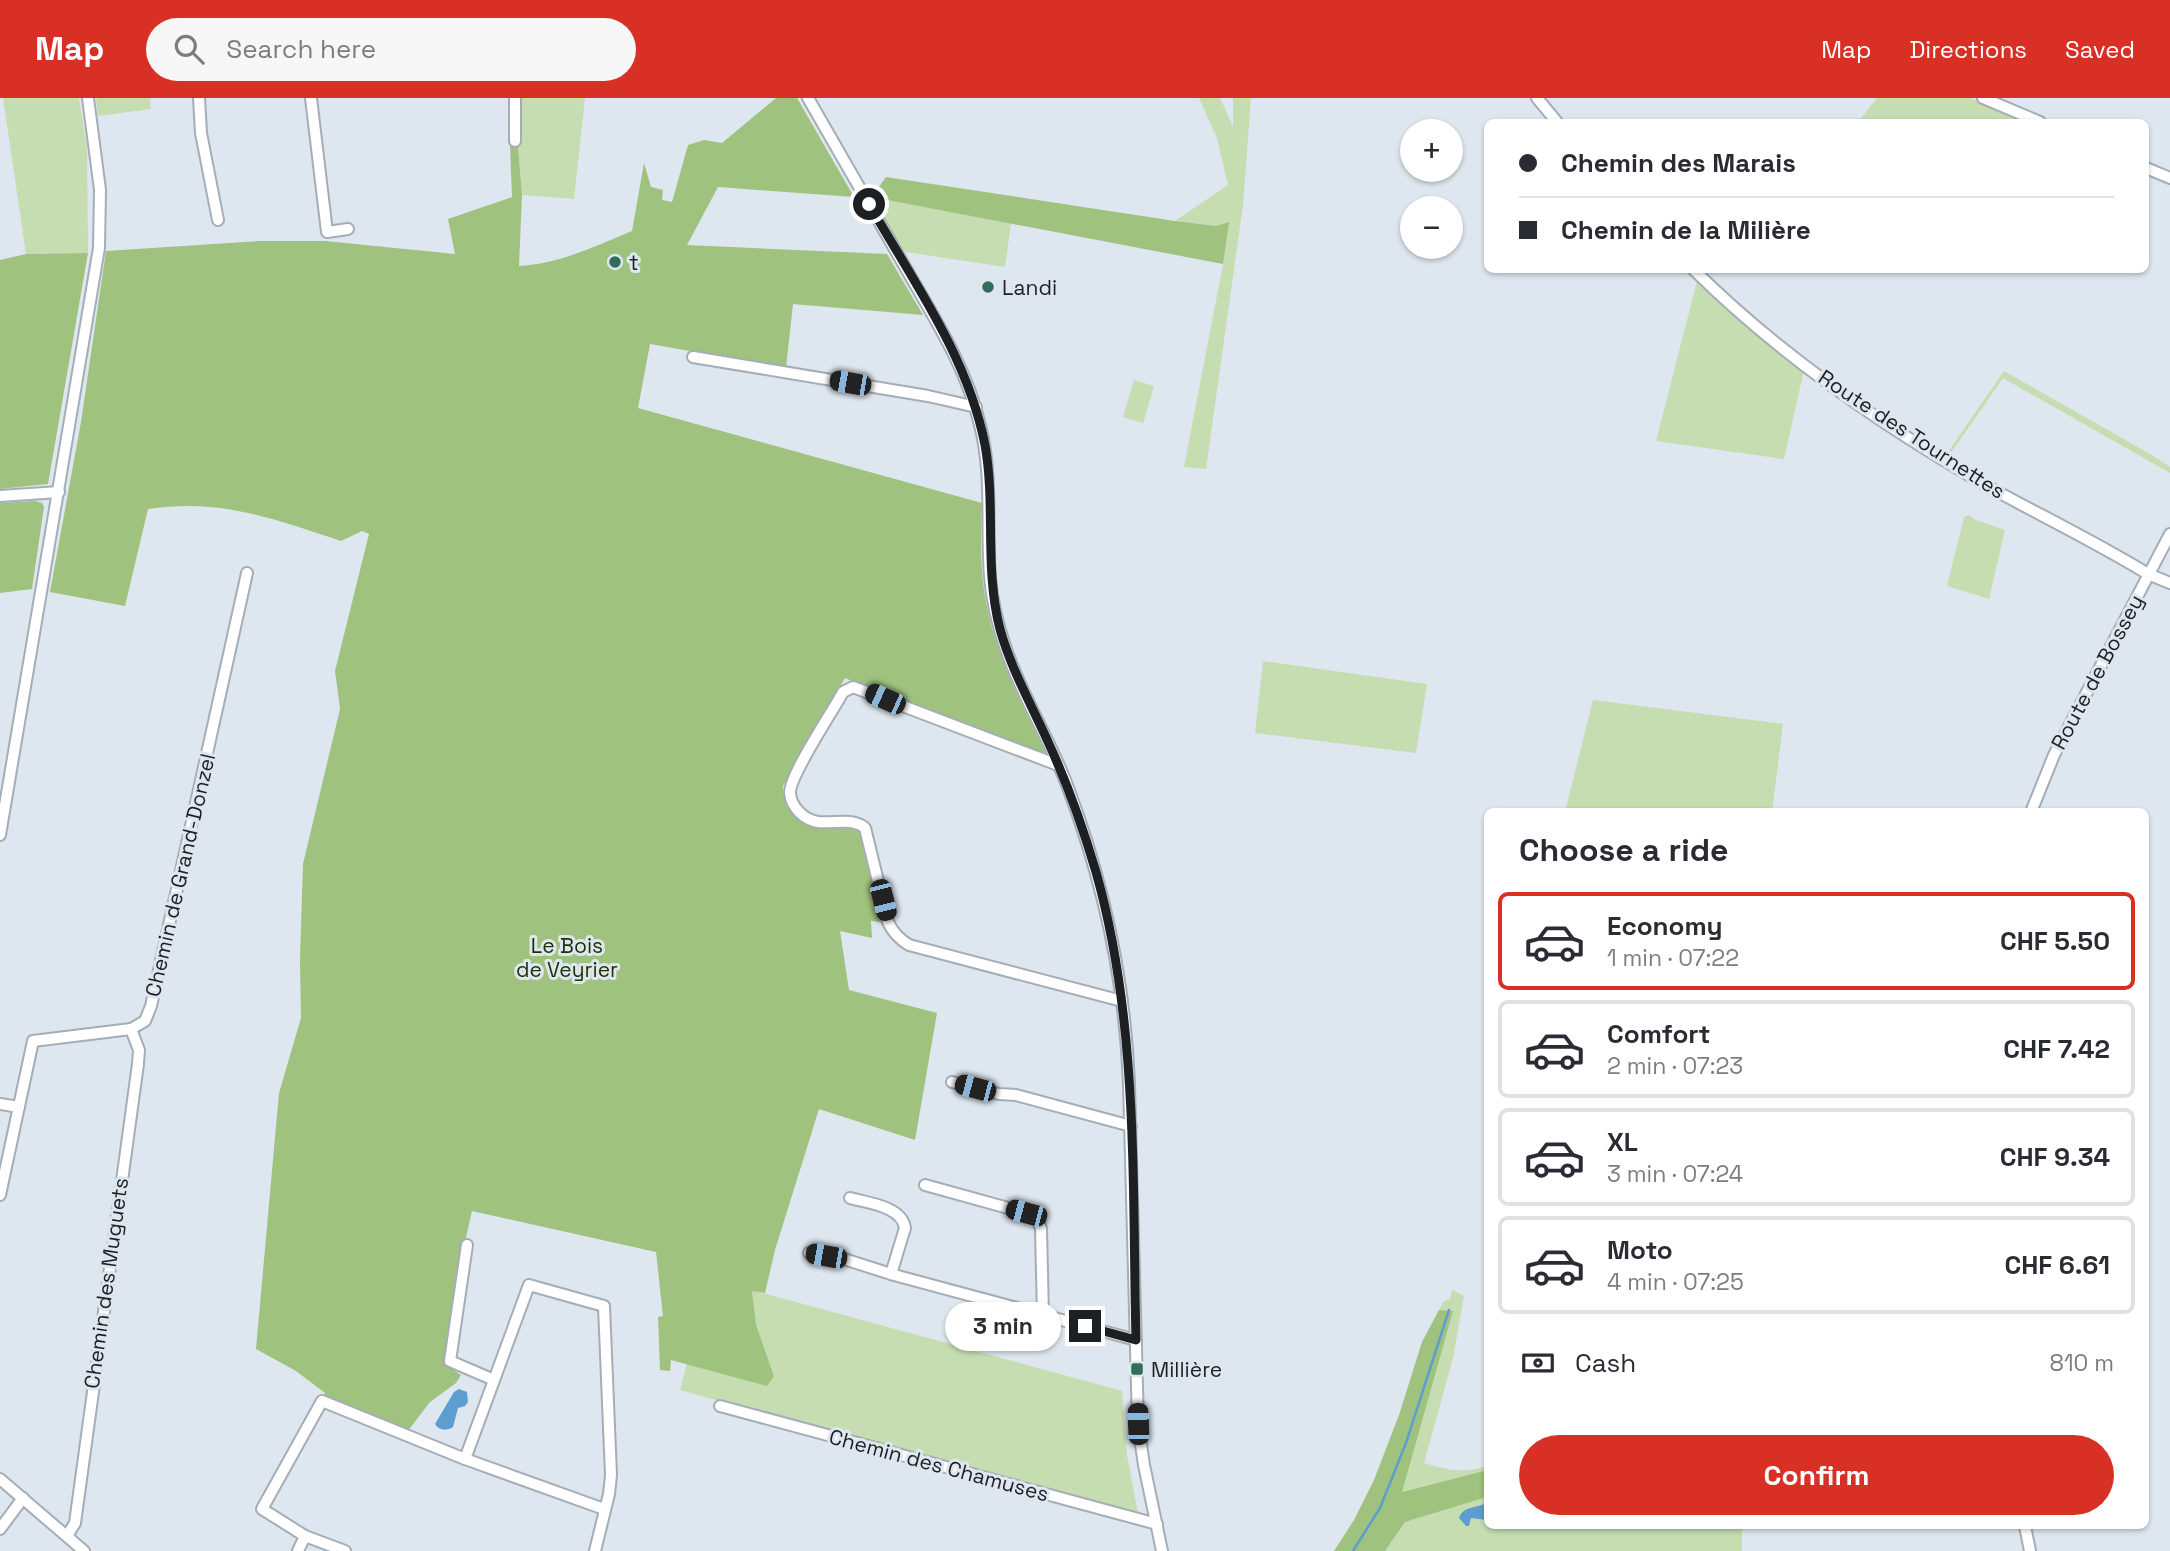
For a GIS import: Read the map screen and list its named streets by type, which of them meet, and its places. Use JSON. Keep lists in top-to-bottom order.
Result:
{
  "streets": {
    "street": [
      "Route des Tournettes",
      "Route de Bossey",
      "Chemin de Grand-Donzel",
      "Chemin des Muguets",
      "Chemin des Chamuses"
    ]
  },
  "crossings": [
    ["Route des Tournettes", "Route de Bossey"],
    ["Chemin de Grand-Donzel", "Chemin des Muguets"]
  ],
  "parks": ["Le Bois de Veyrier"],
  "places": {
    "other": ["t", "Landi"],
    "transit": ["Millière"]
  },
  "page": {
    "header": "Map",
    "search": "Search here",
    "nav": ["Map", "Directions", "Saved"],
    "map_buttons": ["+", "−"],
    "banner": ["Chemin des Marais", "Chemin de la Milière"],
    "heading": "Choose a ride",
    "list": [
      {
        "name": "Economy",
        "note": "1 min · 07:22",
        "value": "CHF 5.50"
      },
      {
        "name": "Comfort",
        "note": "2 min · 07:23",
        "value": "CHF 7.42"
      },
      {
        "name": "XL",
        "note": "3 min · 07:24",
        "value": "CHF 9.34"
      },
      {
        "name": "Moto",
        "note": "4 min · 07:25",
        "value": "CHF 6.61"
      }
    ],
    "bubble": "3 min",
    "pay": ["Cash", "810 m"],
    "buttons": "Confirm"
  }
}
